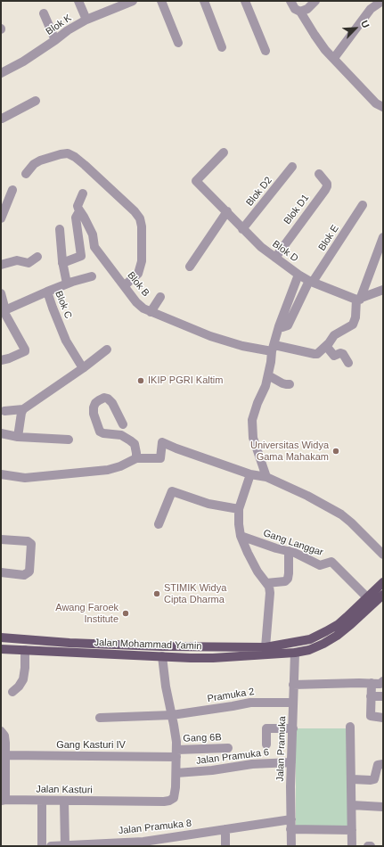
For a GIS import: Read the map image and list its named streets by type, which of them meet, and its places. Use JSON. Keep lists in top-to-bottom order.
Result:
{
  "streets": {
    "main road": ["Jalan Mohammad Yamin"],
    "street": [
      "Blok K",
      "Blok D2",
      "Blok D1",
      "Blok E",
      "Blok D",
      "Blok B",
      "Blok C",
      "Gang Langgar",
      "Pramuka 2",
      "Gang 6B",
      "Gang Kasturi IV",
      "Jalan Pramuka",
      "Jalan Pramuka 6",
      "Jalan Kasturi",
      "Jalan Pramuka 8"
    ]
  },
  "crossings": [
    ["Blok D2", "Blok D"],
    ["Blok D1", "Blok D"],
    ["Blok E", "Blok D"],
    ["Gang Langgar", "Jalan Mohammad Yamin"],
    ["Jalan Mohammad Yamin", "Jalan Pramuka"],
    ["Jalan Mohammad Yamin", "Jalan Kasturi"],
    ["Pramuka 2", "Jalan Pramuka"],
    ["Pramuka 2", "Jalan Kasturi"],
    ["Gang 6B", "Gang Kasturi IV"],
    ["Gang 6B", "Jalan Kasturi"],
    ["Gang Kasturi IV", "Jalan Kasturi"],
    ["Jalan Pramuka", "Jalan Pramuka 6"],
    ["Jalan Pramuka", "Jalan Pramuka 8"],
    ["Jalan Pramuka 6", "Jalan Kasturi"]
  ],
  "places": [
    "IKIP PGRI Kaltim",
    "Universitas Widya Gama Mahakam",
    "STIMIK Widya Cipta Dharma",
    "Awang Faroek Institute"
  ],
  "north": "top right"
}
